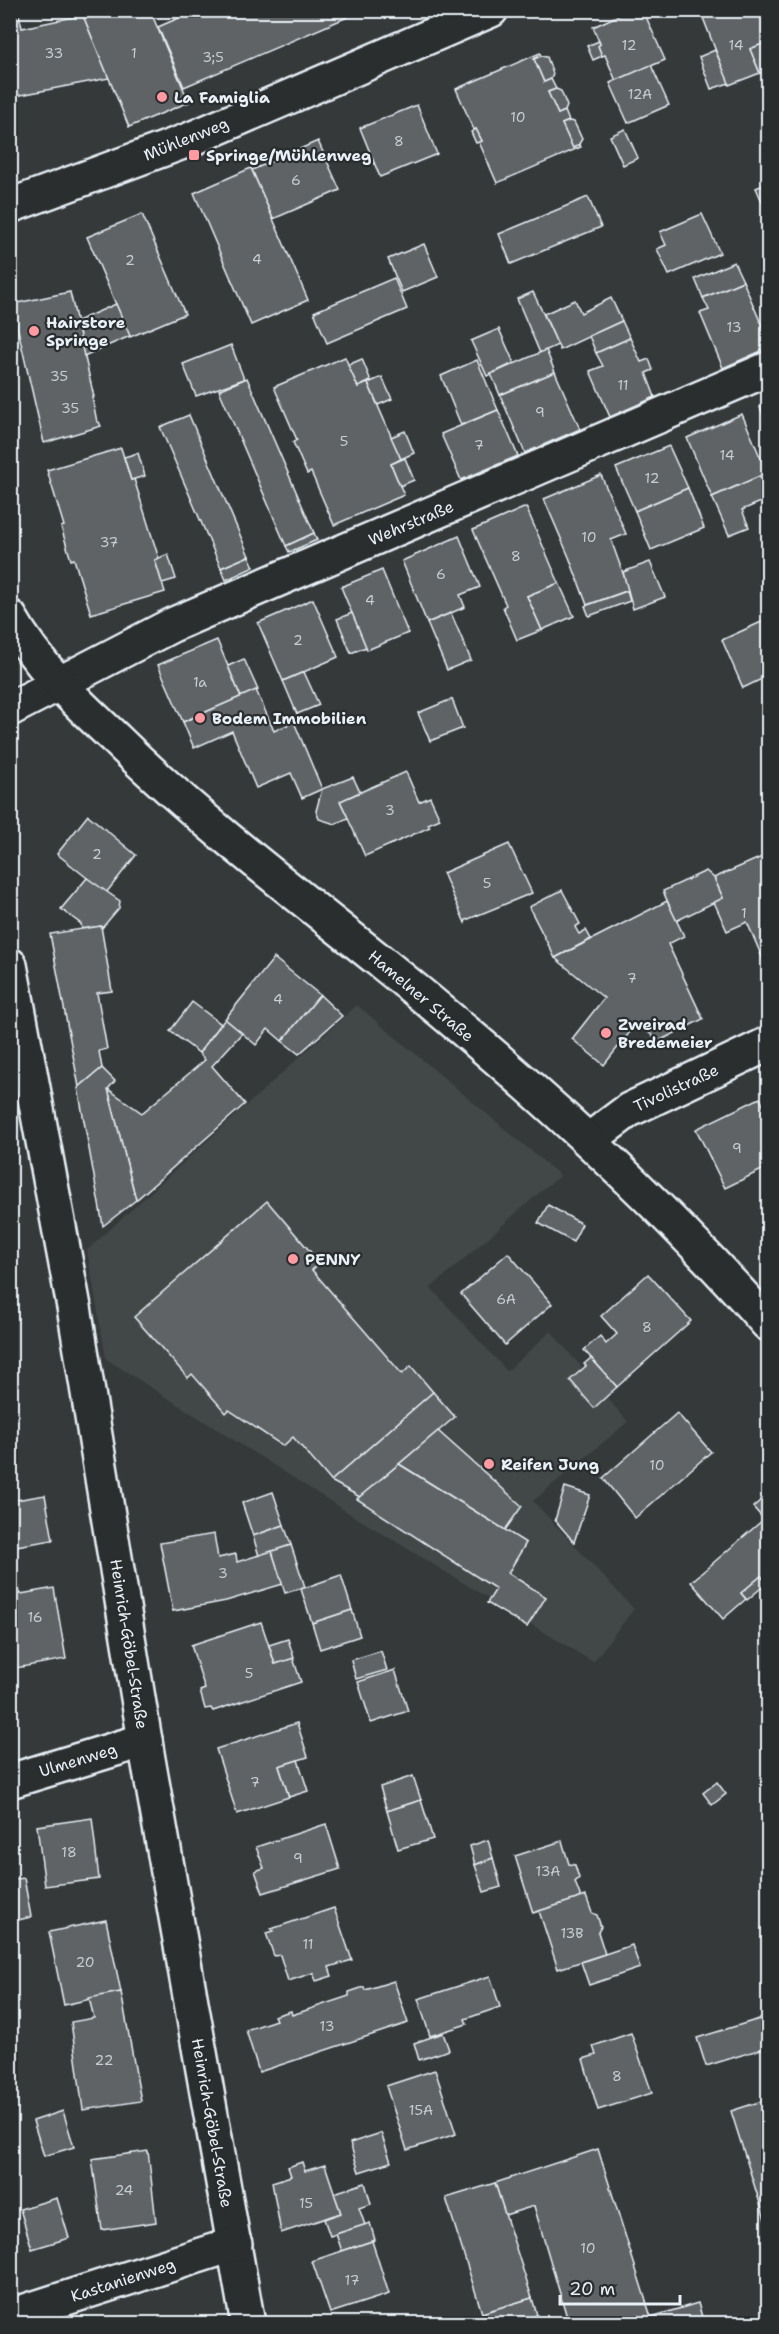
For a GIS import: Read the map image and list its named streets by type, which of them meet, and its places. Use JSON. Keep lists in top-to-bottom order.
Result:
{
  "streets": {
    "street": [
      "Mühlenweg",
      "Wehrstraße",
      "Hamelner Straße",
      "Tivolistraße",
      "Heinrich-Göbel-Straße",
      "Ulmenweg",
      "Kastanienweg"
    ]
  },
  "crossings": [
    ["Wehrstraße", "Hamelner Straße"],
    ["Hamelner Straße", "Tivolistraße"],
    ["Heinrich-Göbel-Straße", "Ulmenweg"],
    ["Heinrich-Göbel-Straße", "Kastanienweg"]
  ],
  "places": {
    "other": [
      "La Famiglia",
      "Hairstore Springe",
      "Bodem Immobilien",
      "Zweirad Bredemeier",
      "PENNY",
      "Reifen Jung"
    ],
    "transit": ["Springe/Mühlenweg"]
  },
  "house_numbers": [
    "12",
    "14",
    "33",
    "1",
    "3;5",
    "12A",
    "10",
    "8",
    "6",
    "4",
    "2",
    "13",
    "35",
    "11",
    "35",
    "9",
    "5",
    "7",
    "14",
    "12",
    "10",
    "37",
    "8",
    "6",
    "4",
    "2",
    "1a",
    "3",
    "2",
    "5",
    "1",
    "7",
    "4",
    "9",
    "6A",
    "8",
    "10",
    "3",
    "16",
    "5",
    "7",
    "18",
    "9",
    "13A",
    "13B",
    "11",
    "20",
    "13",
    "22",
    "8",
    "15A",
    "24",
    "15",
    "10",
    "17"
  ],
  "scale_bar": "20 m"
}
